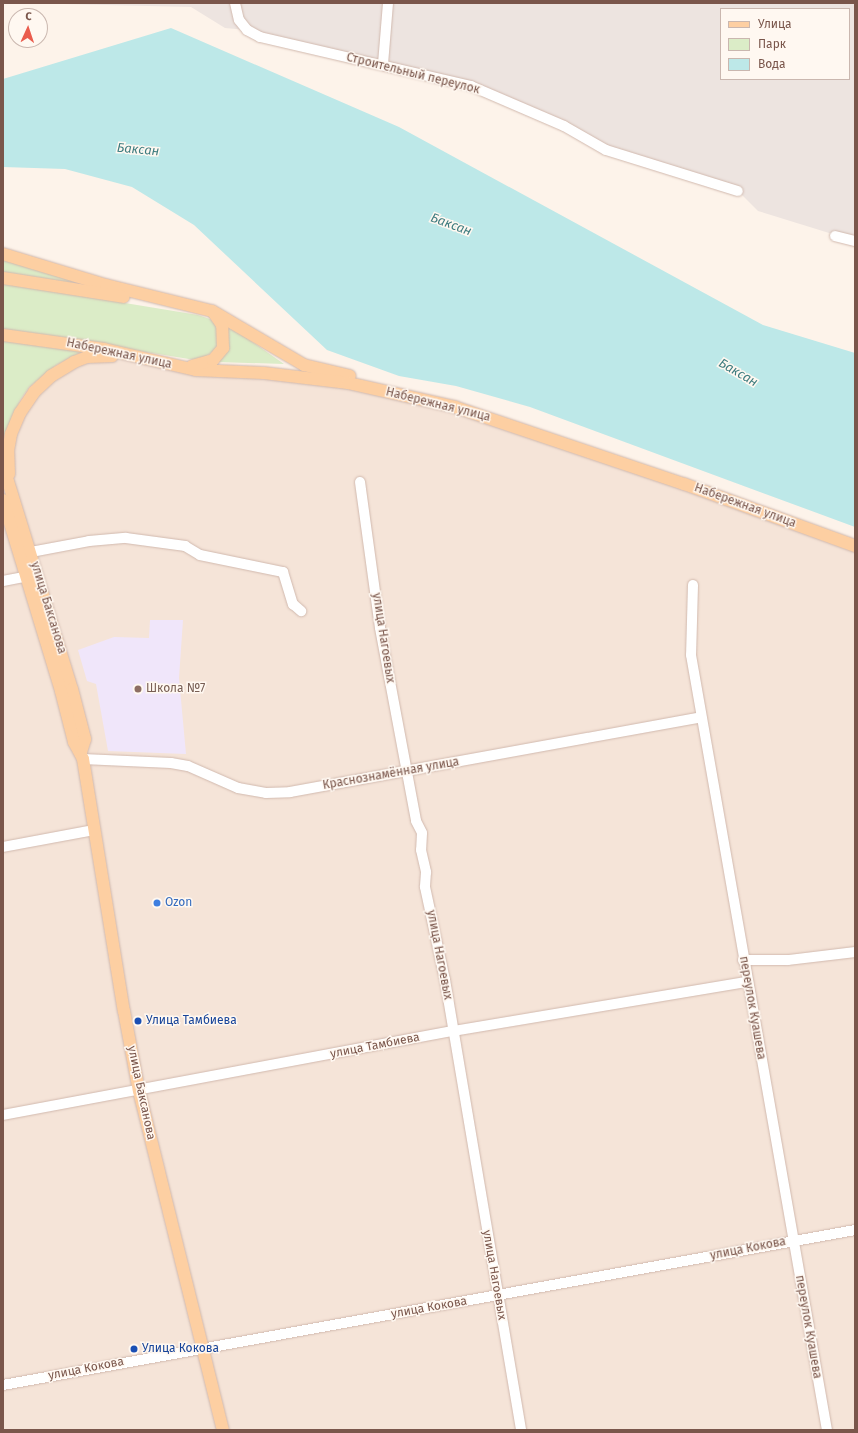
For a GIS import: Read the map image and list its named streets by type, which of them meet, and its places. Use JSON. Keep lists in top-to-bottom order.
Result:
{
  "streets": {
    "main road": ["Набережная улица", "улица Баксанова"],
    "street": [
      "Строительный переулок",
      "улица Нагоевых",
      "Краснознамённая улица",
      "переулок Куашева",
      "улица Тамбиева",
      "улица Кокова"
    ]
  },
  "crossings": [
    ["улица Баксанова", "Краснознамённая улица"],
    ["улица Баксанова", "улица Тамбиева"],
    ["улица Баксанова", "улица Кокова"],
    ["улица Нагоевых", "Краснознамённая улица"],
    ["улица Нагоевых", "улица Тамбиева"],
    ["улица Нагоевых", "улица Кокова"],
    ["Краснознамённая улица", "переулок Куашева"],
    ["переулок Куашева", "улица Тамбиева"],
    ["переулок Куашева", "улица Кокова"]
  ],
  "water": ["Баксан"],
  "places": [
    "Школа №7",
    "Ozon",
    "Улица Тамбиева",
    "Улица Кокова"
  ],
  "legend": ["Улица", "Парк", "Вода"],
  "north": "top"
}
